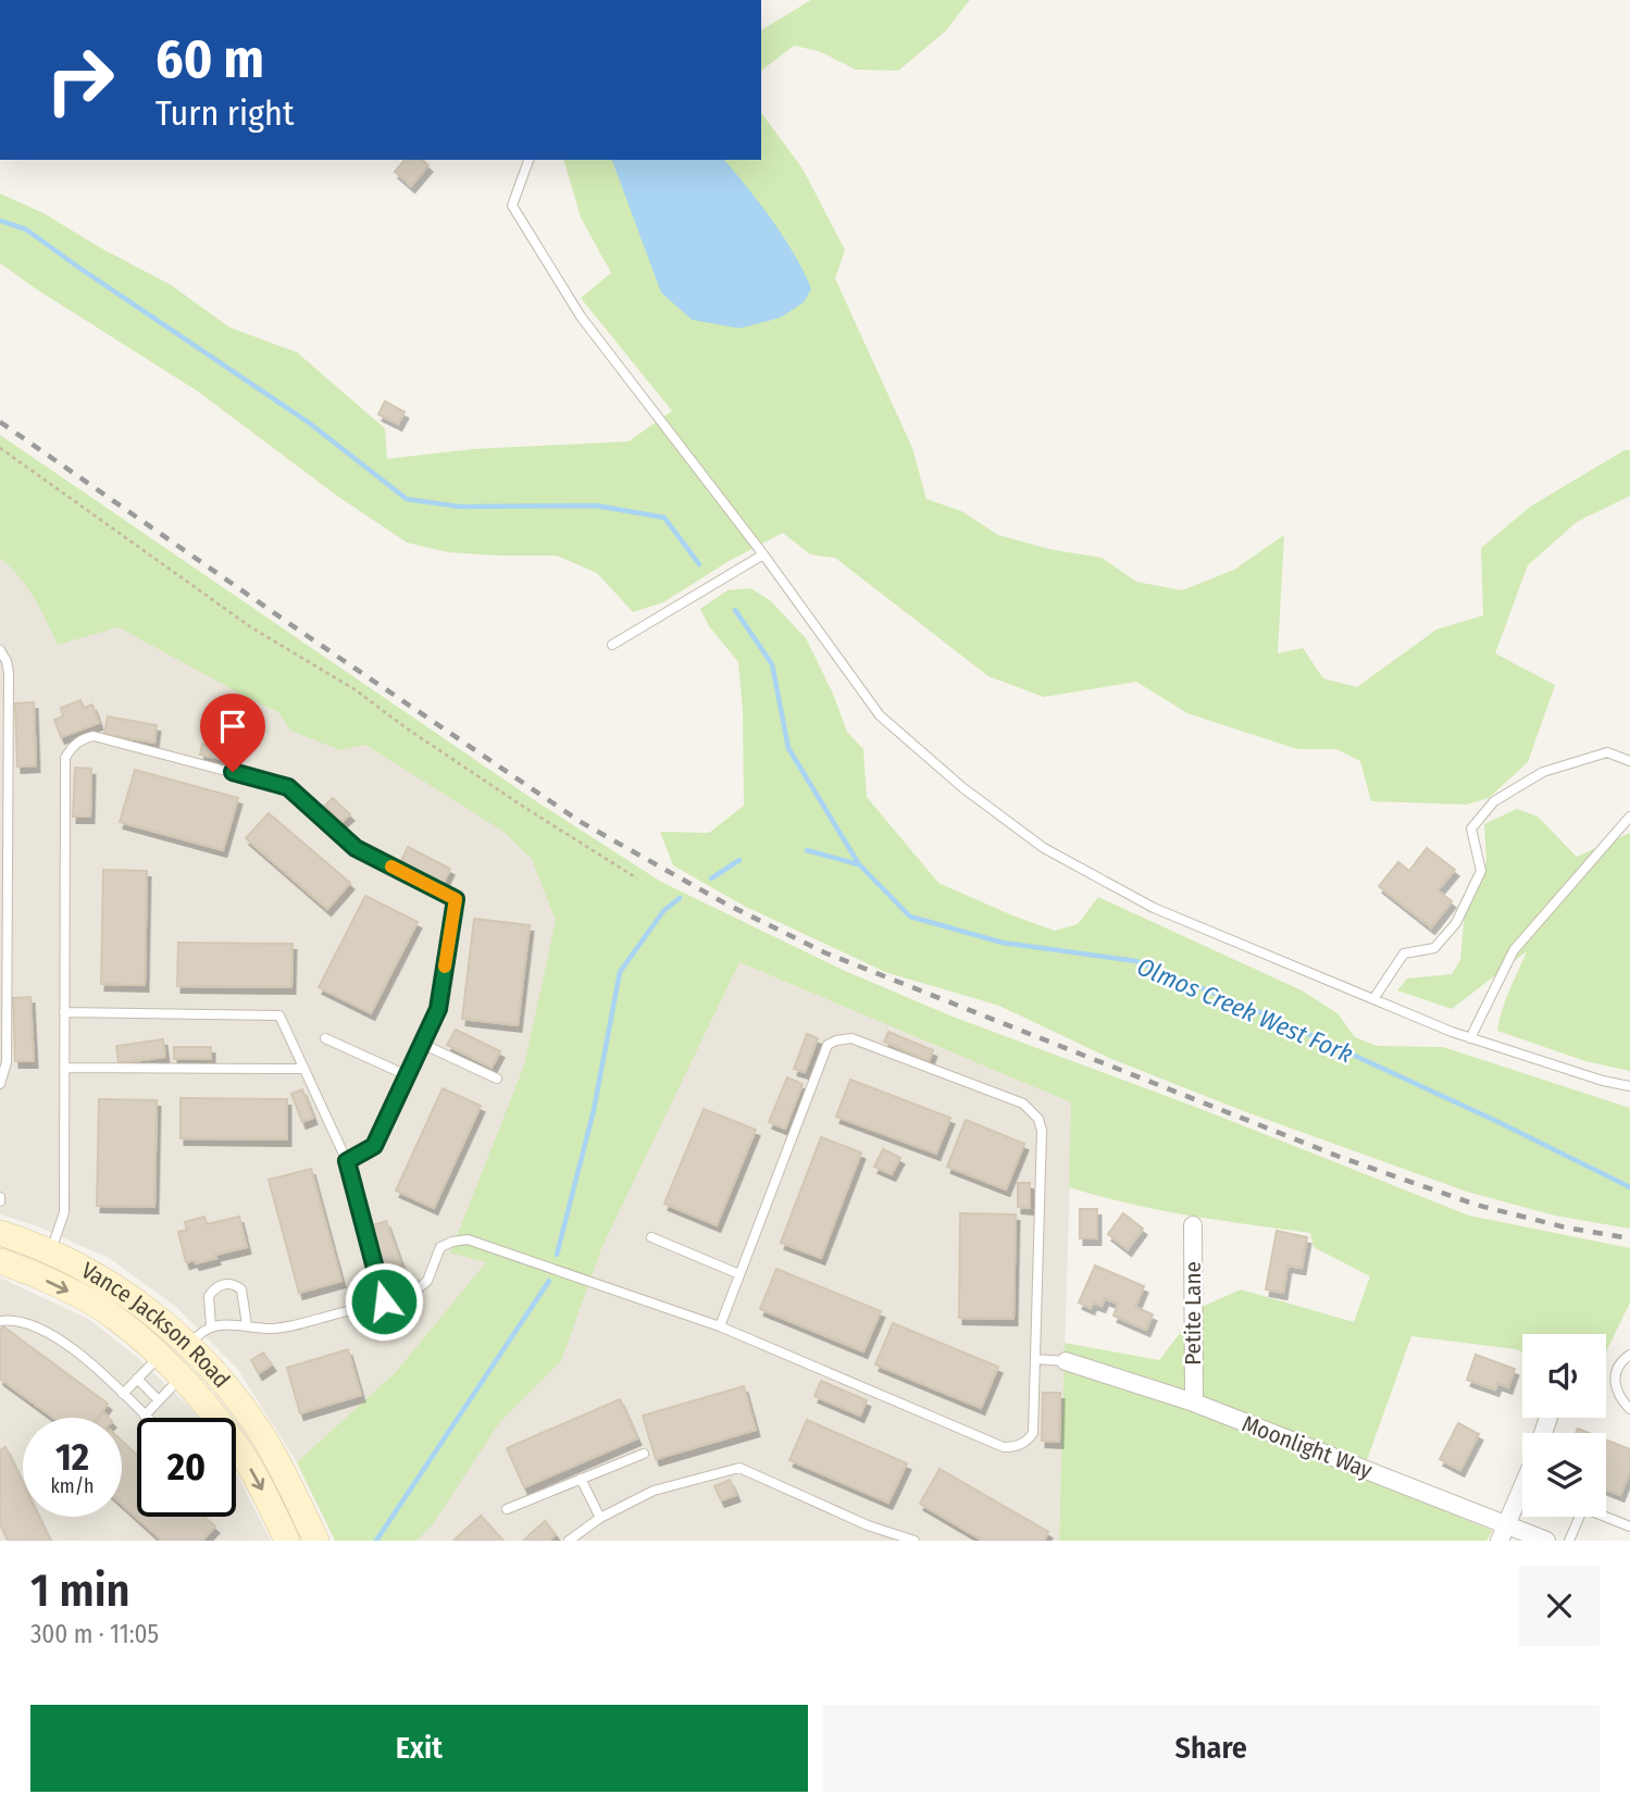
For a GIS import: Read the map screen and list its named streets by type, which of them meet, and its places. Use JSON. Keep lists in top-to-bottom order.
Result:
{
  "streets": {
    "main road": ["Vance Jackson Road"],
    "street": ["Petite Lane", "Moonlight Way"]
  },
  "crossings": [
    ["Petite Lane", "Moonlight Way"]
  ],
  "water": ["Olmos Creek West Fork"],
  "page": {
    "turn": ["60 m", "Turn right"],
    "speed": "12 km/h",
    "limit": "20",
    "heading": ["1 min", "300 m · 11:05"],
    "buttons": ["Exit", "Share"]
  }
}
